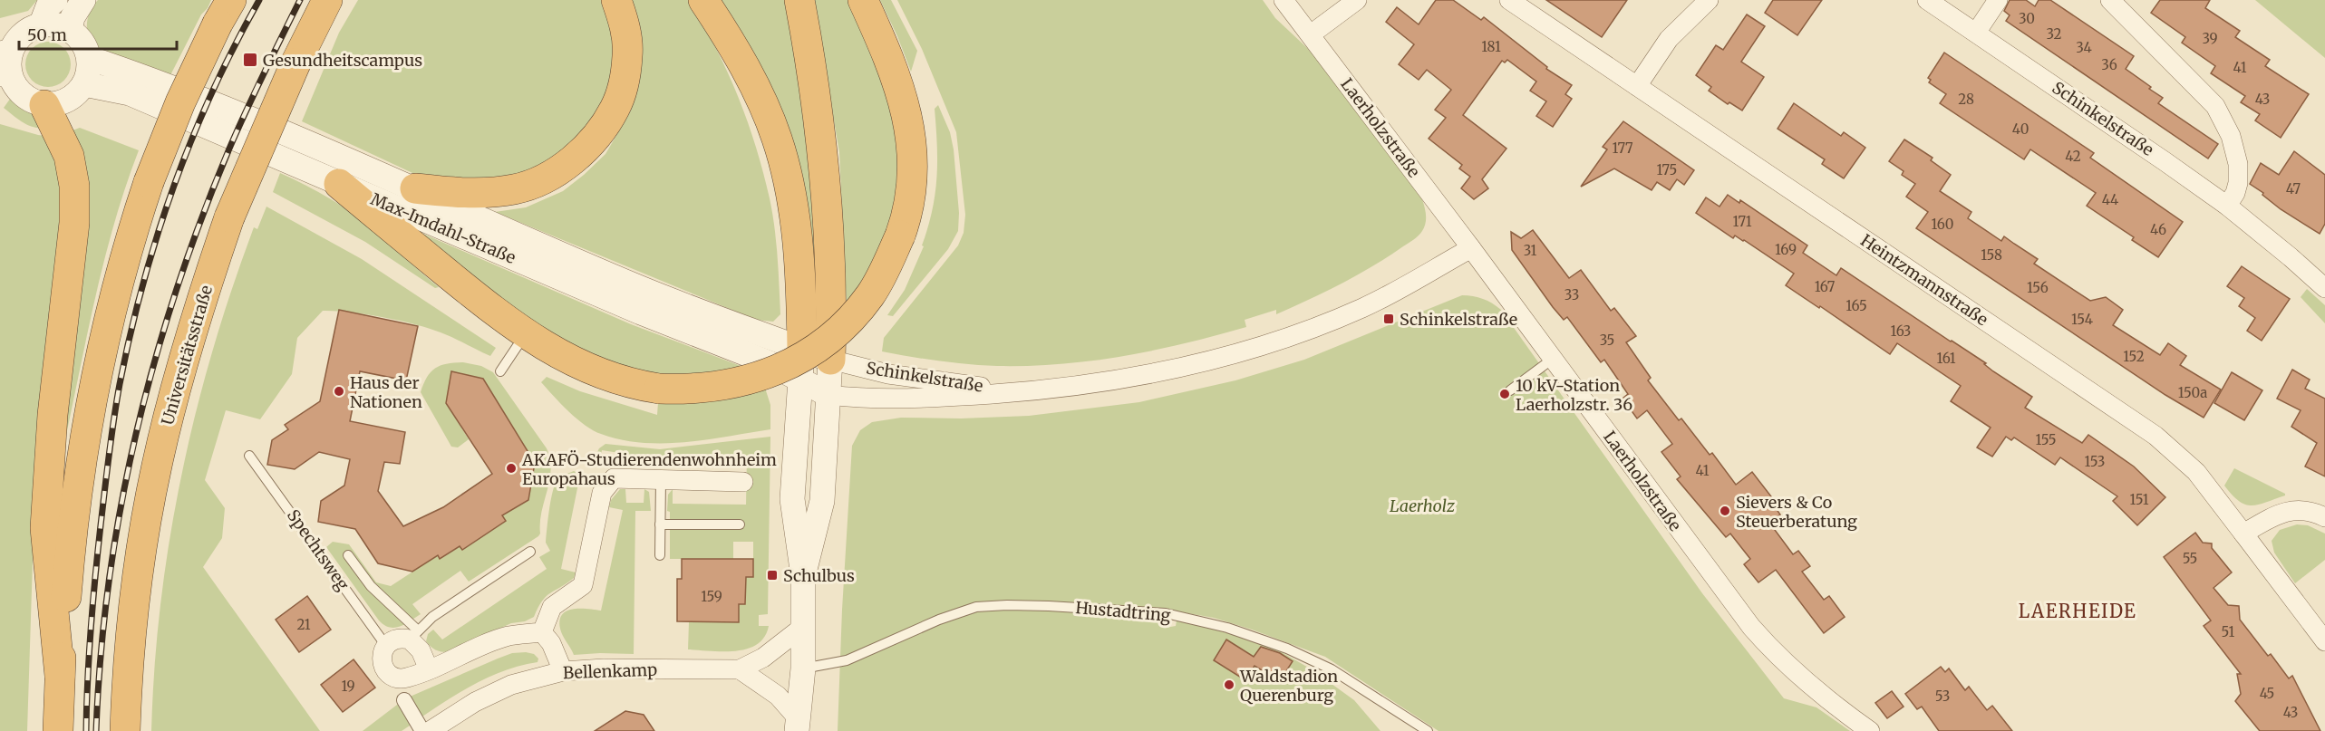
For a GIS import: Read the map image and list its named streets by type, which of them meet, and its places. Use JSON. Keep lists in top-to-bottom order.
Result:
{
  "streets": {
    "highway": ["Universitätsstraße"],
    "street": [
      "Schinkelstraße",
      "Laerholzstraße",
      "Max-Imdahl-Straße",
      "Heintzmannstraße",
      "Bellenkamp"
    ],
    "lane": ["Spechtsweg", "Hustadtring"]
  },
  "crossings": [
    ["Schinkelstraße", "Laerholzstraße"]
  ],
  "districts": ["LAERHEIDE"],
  "parks": ["Laerholz"],
  "places": {
    "transit": ["Gesundheitscampus", "Schinkelstraße", "Schulbus"],
    "other": [
      "Haus der Nationen",
      "10 kV-Station Laerholzstr. 36",
      "AKAFÖ-Studierendenwohnheim Europahaus",
      "Sievers & Co Steuerberatung",
      "Waldstadion Querenburg"
    ]
  },
  "house_numbers": [
    "30",
    "32",
    "39",
    "181",
    "34",
    "36",
    "41",
    "28",
    "43",
    "40",
    "177",
    "42",
    "175",
    "47",
    "44",
    "171",
    "160",
    "46",
    "169",
    "31",
    "158",
    "167",
    "156",
    "33",
    "165",
    "154",
    "163",
    "35",
    "152",
    "161",
    "150a",
    "155",
    "153",
    "41",
    "151",
    "55",
    "159",
    "21",
    "51",
    "19",
    "45",
    "53",
    "43"
  ],
  "scale_bar": "50 m"
}
